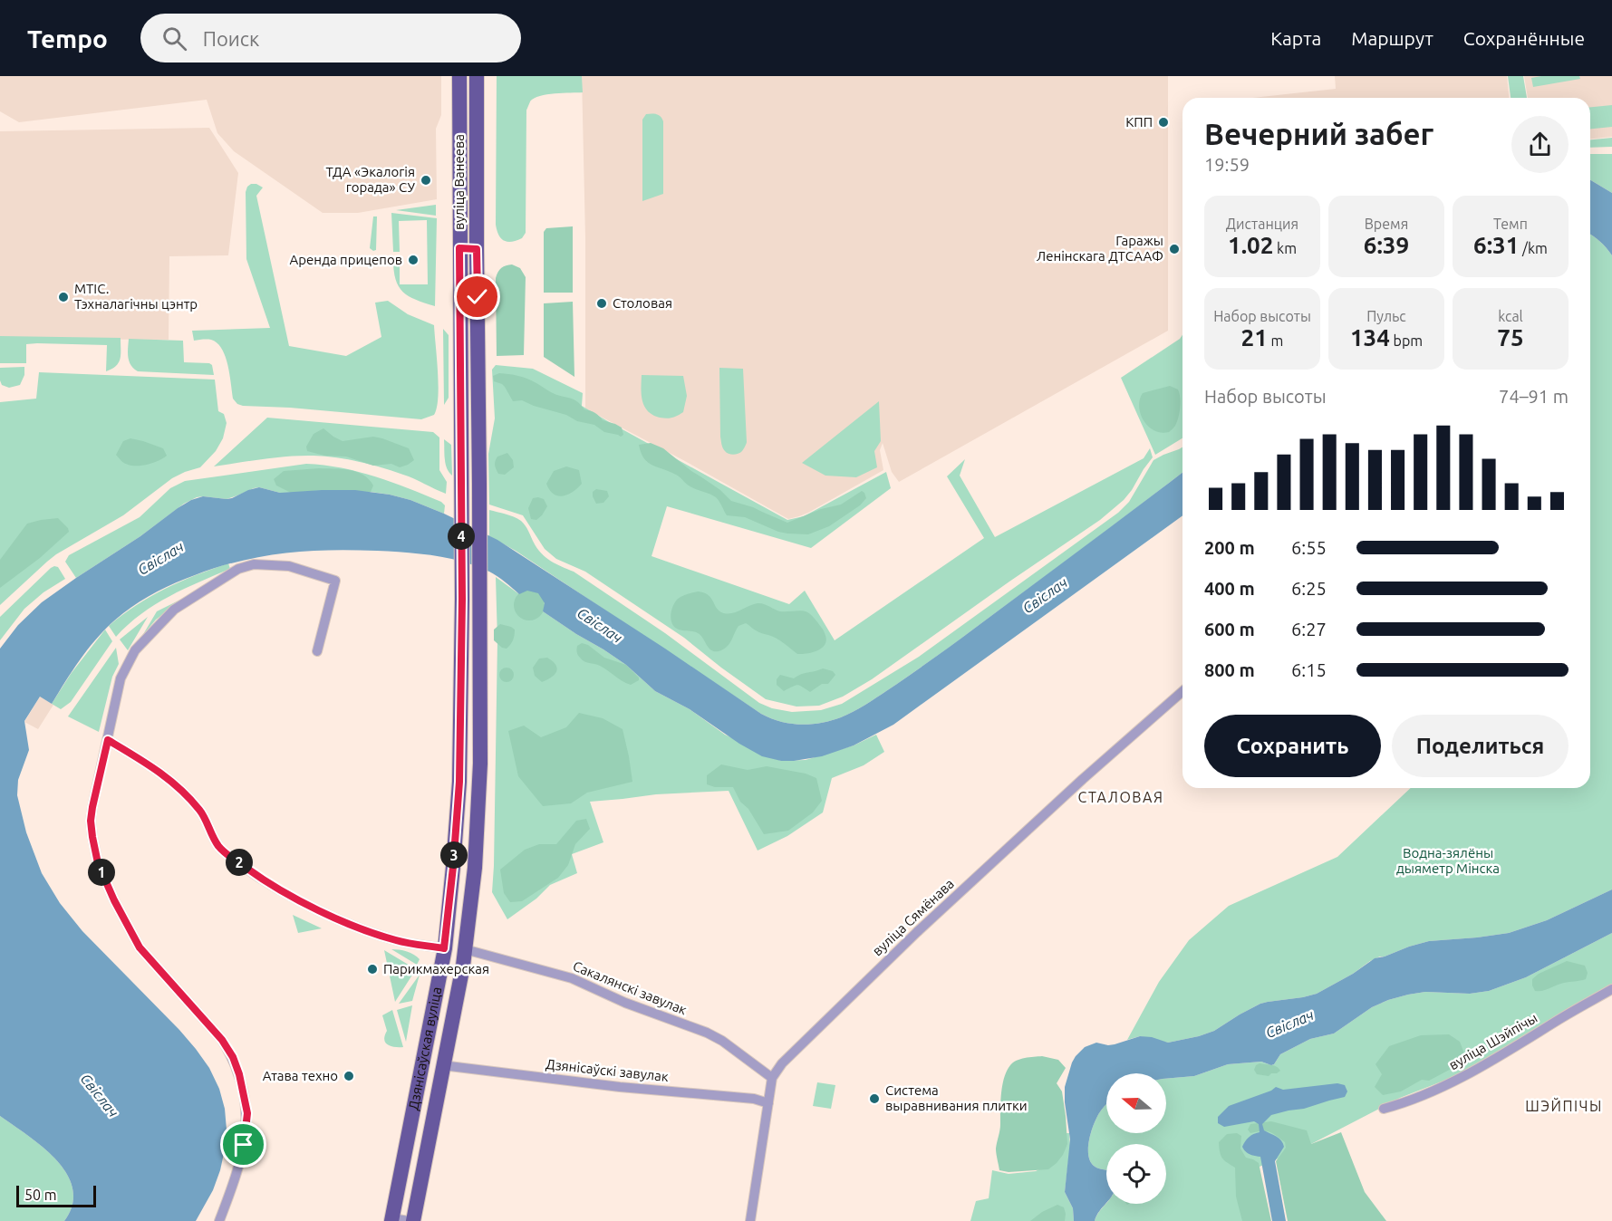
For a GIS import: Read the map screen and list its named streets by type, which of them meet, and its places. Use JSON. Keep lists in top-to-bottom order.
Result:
{
  "streets": {
    "main road": ["вуліца Ванеева", "Дзянісаўская вуліца"],
    "street": [
      "вуліца Сямёнава",
      "Сакалянскі завулак",
      "вуліца Шэйпічы",
      "Дзянісаўскі завулак"
    ]
  },
  "crossings": [
    ["вуліца Ванеева", "Дзянісаўская вуліца"],
    ["вуліца Сямёнава", "Сакалянскі завулак"],
    ["Сакалянскі завулак", "Дзянісаўская вуліца"],
    ["Дзянісаўская вуліца", "Дзянісаўскі завулак"]
  ],
  "districts": ["СТАЛОВАЯ", "ШЭЙПІЧЫ"],
  "water": ["Свіслач"],
  "parks": ["Водна-зялёны дыяметр Мінска"],
  "places": [
    "КПП",
    "ТДА «Экалогія горада» СУ",
    "Гаражы Ленінскага ДТСААФ",
    "Аренда прицепов",
    "МТІС. Тэхналагічны цэнтр",
    "Столовая",
    "Парикмахерская",
    "Атава техно",
    "Система выравнивания плитки"
  ],
  "scale_bar": "50 m",
  "north": "left",
  "page": {
    "header": "Tempo",
    "search": "Поиск",
    "nav": ["Карта", "Маршрут", "Сохранённые"],
    "heading": ["Вечерний забег", "19:59"],
    "stats": [
      ["Дистанция", "1.02 km"],
      ["Время", "6:39"],
      ["Темп", "6:31 /km"],
      ["Набор высоты", "21 m"],
      ["Пульс", "134 bpm"],
      ["kcal", "75"]
    ],
    "chart": ["Набор высоты", "74–91 m"],
    "pins": [
      "4",
      "3",
      "2",
      "1"
    ],
    "list": [
      {
        "name": "200 m",
        "note": "6:55"
      },
      {
        "name": "400 m",
        "note": "6:25"
      },
      {
        "name": "600 m",
        "note": "6:27"
      },
      {
        "name": "800 m",
        "note": "6:15"
      }
    ],
    "buttons": ["Сохранить", "Поделиться"],
    "scale": "50 m"
  }
}
